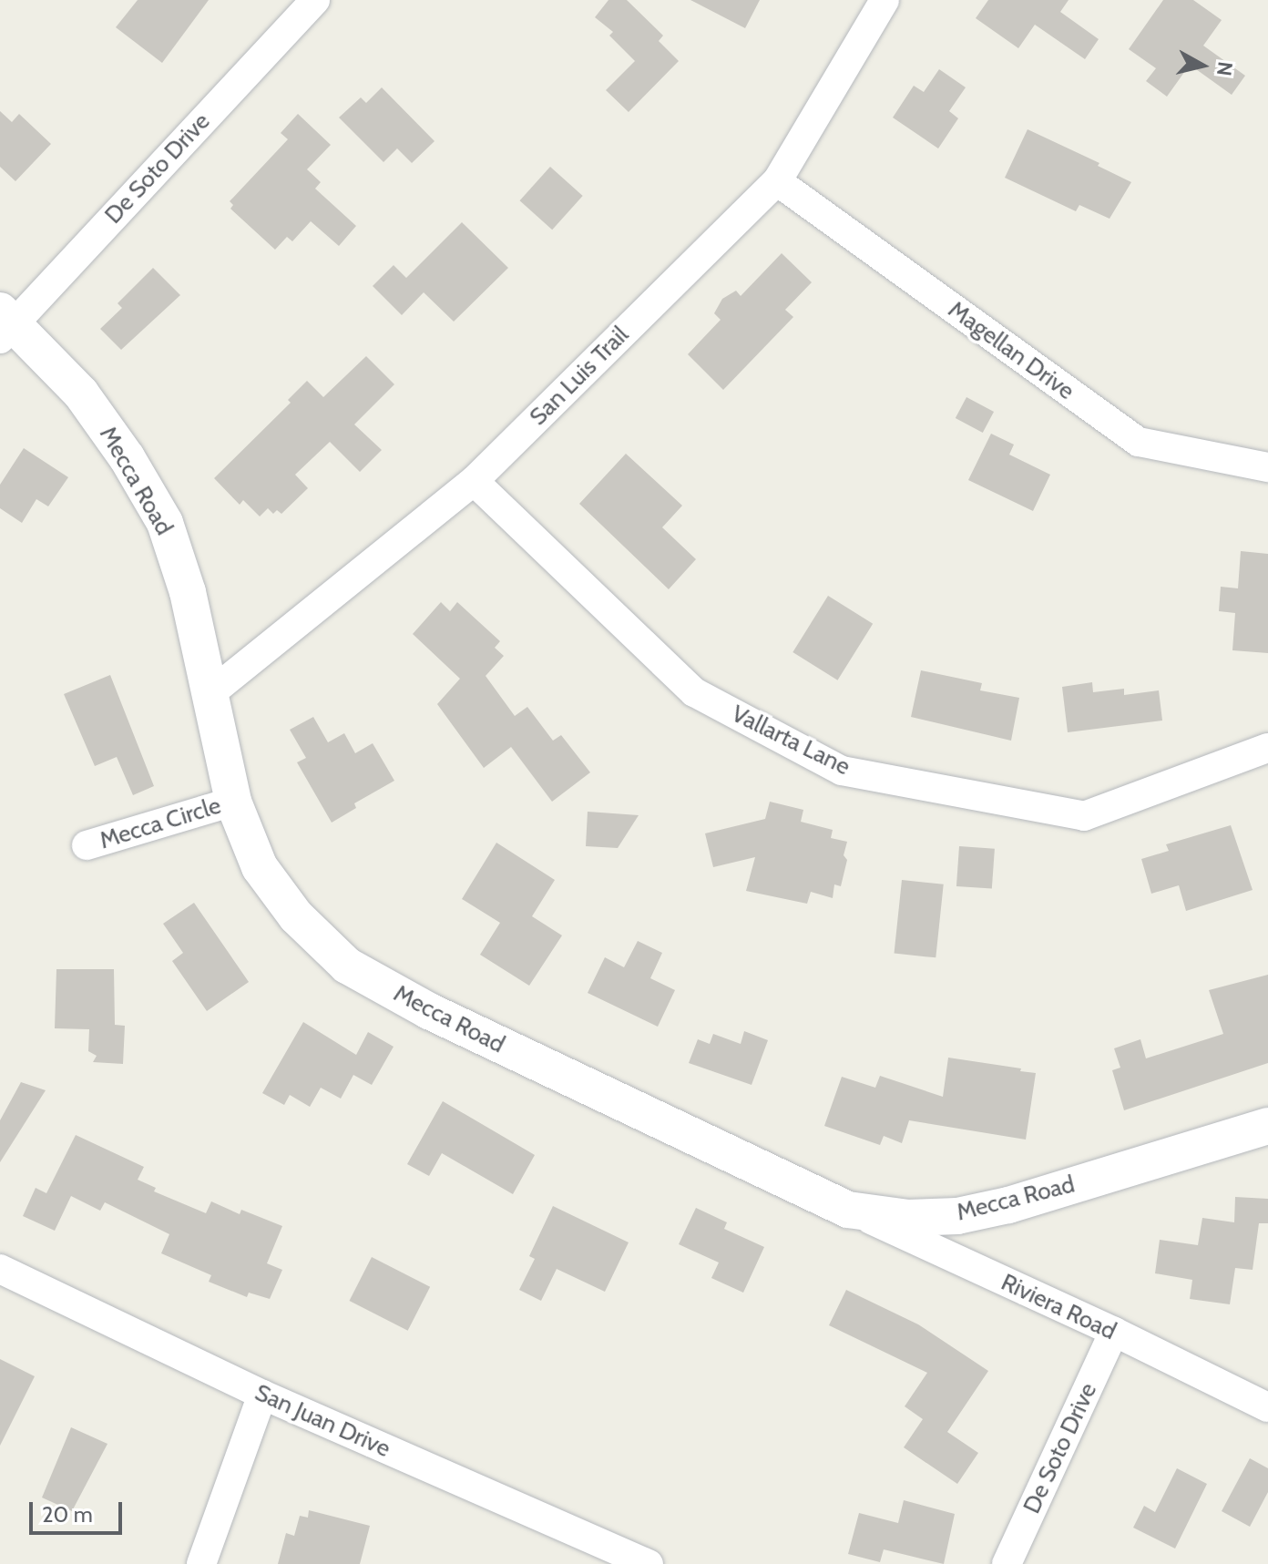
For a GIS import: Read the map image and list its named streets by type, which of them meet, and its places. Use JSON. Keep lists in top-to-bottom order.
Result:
{
  "streets": {
    "street": [
      "De Soto Drive",
      "Magellan Drive",
      "San Luis Trail",
      "Mecca Road",
      "Vallarta Lane",
      "Mecca Circle",
      "Riviera Road",
      "San Juan Drive"
    ]
  },
  "crossings": [
    ["De Soto Drive", "Mecca Road"],
    ["De Soto Drive", "Riviera Road"],
    ["Magellan Drive", "San Luis Trail"],
    ["San Luis Trail", "Mecca Road"],
    ["San Luis Trail", "Vallarta Lane"],
    ["Mecca Road", "Mecca Circle"],
    ["Mecca Road", "Riviera Road"]
  ],
  "scale_bar": "20 m",
  "north": "right"
}
